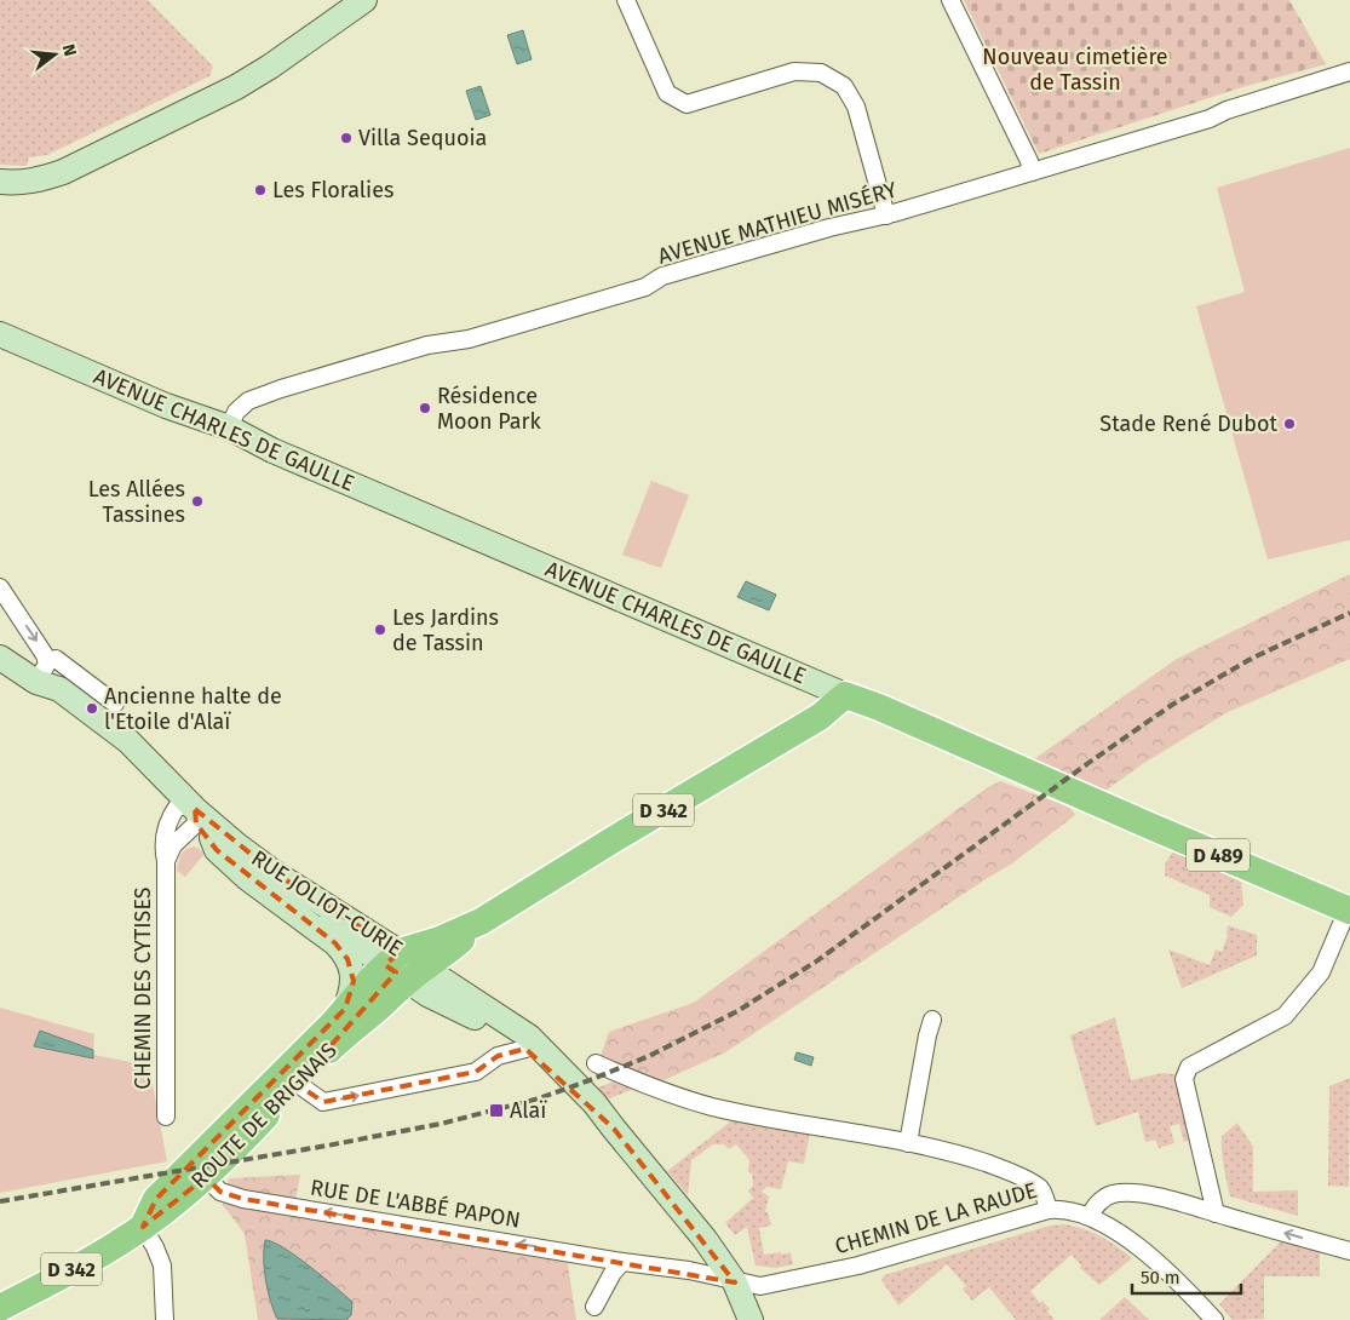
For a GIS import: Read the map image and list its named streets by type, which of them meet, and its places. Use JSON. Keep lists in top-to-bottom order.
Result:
{
  "streets": {
    "main road": [
      "AVENUE CHARLES DE GAULLE",
      "D 342",
      "D 489",
      "RUE JOLIOT-CURIE",
      "ROUTE DE BRIGNAIS"
    ],
    "street": [
      "AVENUE MATHIEU MISÉRY",
      "CHEMIN DES CYTISES",
      "RUE DE L'ABBÉ PAPON",
      "CHEMIN DE LA RAUDE"
    ]
  },
  "crossings": [
    ["AVENUE MATHIEU MISÉRY", "AVENUE CHARLES DE GAULLE"],
    ["AVENUE CHARLES DE GAULLE", "ROUTE DE BRIGNAIS"],
    ["D 342", "ROUTE DE BRIGNAIS"],
    ["RUE JOLIOT-CURIE", "CHEMIN DES CYTISES"],
    ["RUE JOLIOT-CURIE", "ROUTE DE BRIGNAIS"],
    ["RUE JOLIOT-CURIE", "RUE DE L'ABBÉ PAPON"],
    ["RUE JOLIOT-CURIE", "CHEMIN DE LA RAUDE"],
    ["ROUTE DE BRIGNAIS", "RUE DE L'ABBÉ PAPON"],
    ["RUE DE L'ABBÉ PAPON", "CHEMIN DE LA RAUDE"]
  ],
  "one_way": ["RUE DE L'ABBÉ PAPON"],
  "parks": ["Nouveau cimetière de Tassin"],
  "places": {
    "other": [
      "Villa Sequoia",
      "Les Floralies",
      "Résidence Moon Park",
      "Stade René Dubot",
      "Les Allées Tassines",
      "Les Jardins de Tassin",
      "Ancienne halte de l'Etoile d'Alaï"
    ],
    "transit": ["Alaï"]
  },
  "scale_bar": "50 m",
  "north": "right"
}
